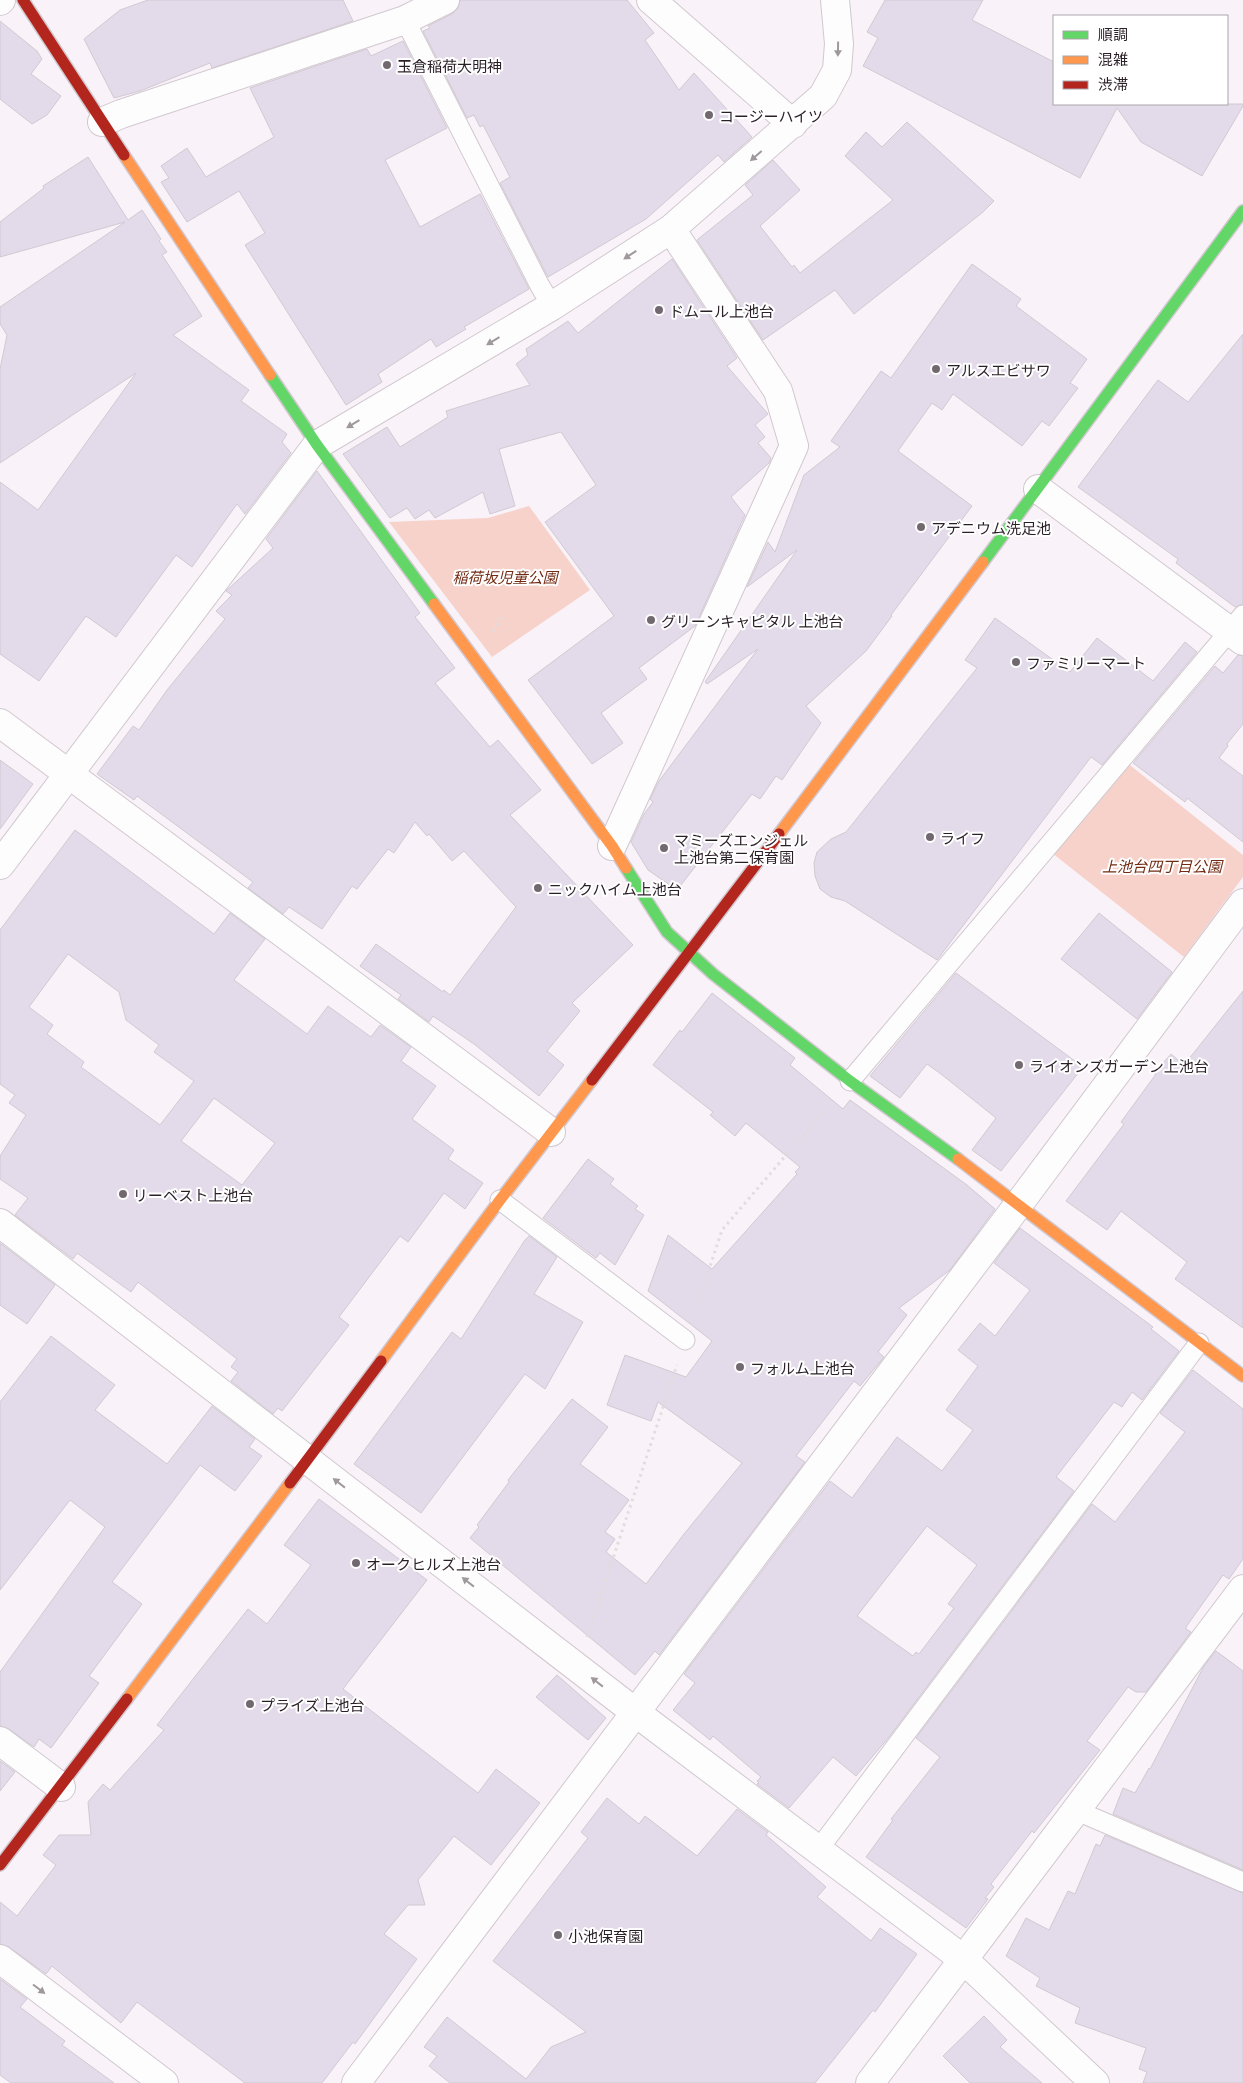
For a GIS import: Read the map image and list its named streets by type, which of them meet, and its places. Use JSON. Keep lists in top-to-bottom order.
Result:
{
  "parks": ["稲荷坂児童公園", "上池台四丁目公園"],
  "places": [
    "玉倉稲荷大明神",
    "コージーハイツ",
    "ドムール上池台",
    "アルスエビサワ",
    "アデニウム洗足池",
    "グリーンキャピタル 上池台",
    "ファミリーマート",
    "ライフ",
    "マミーズエンジェル 上池台第二保育園",
    "ニックハイム上池台",
    "ライオンズガーデン上池台",
    "リーベスト上池台",
    "フォルム上池台",
    "オークヒルズ上池台",
    "プライズ上池台",
    "小池保育園"
  ],
  "legend": ["順調", "混雑", "渋滞"]
}
